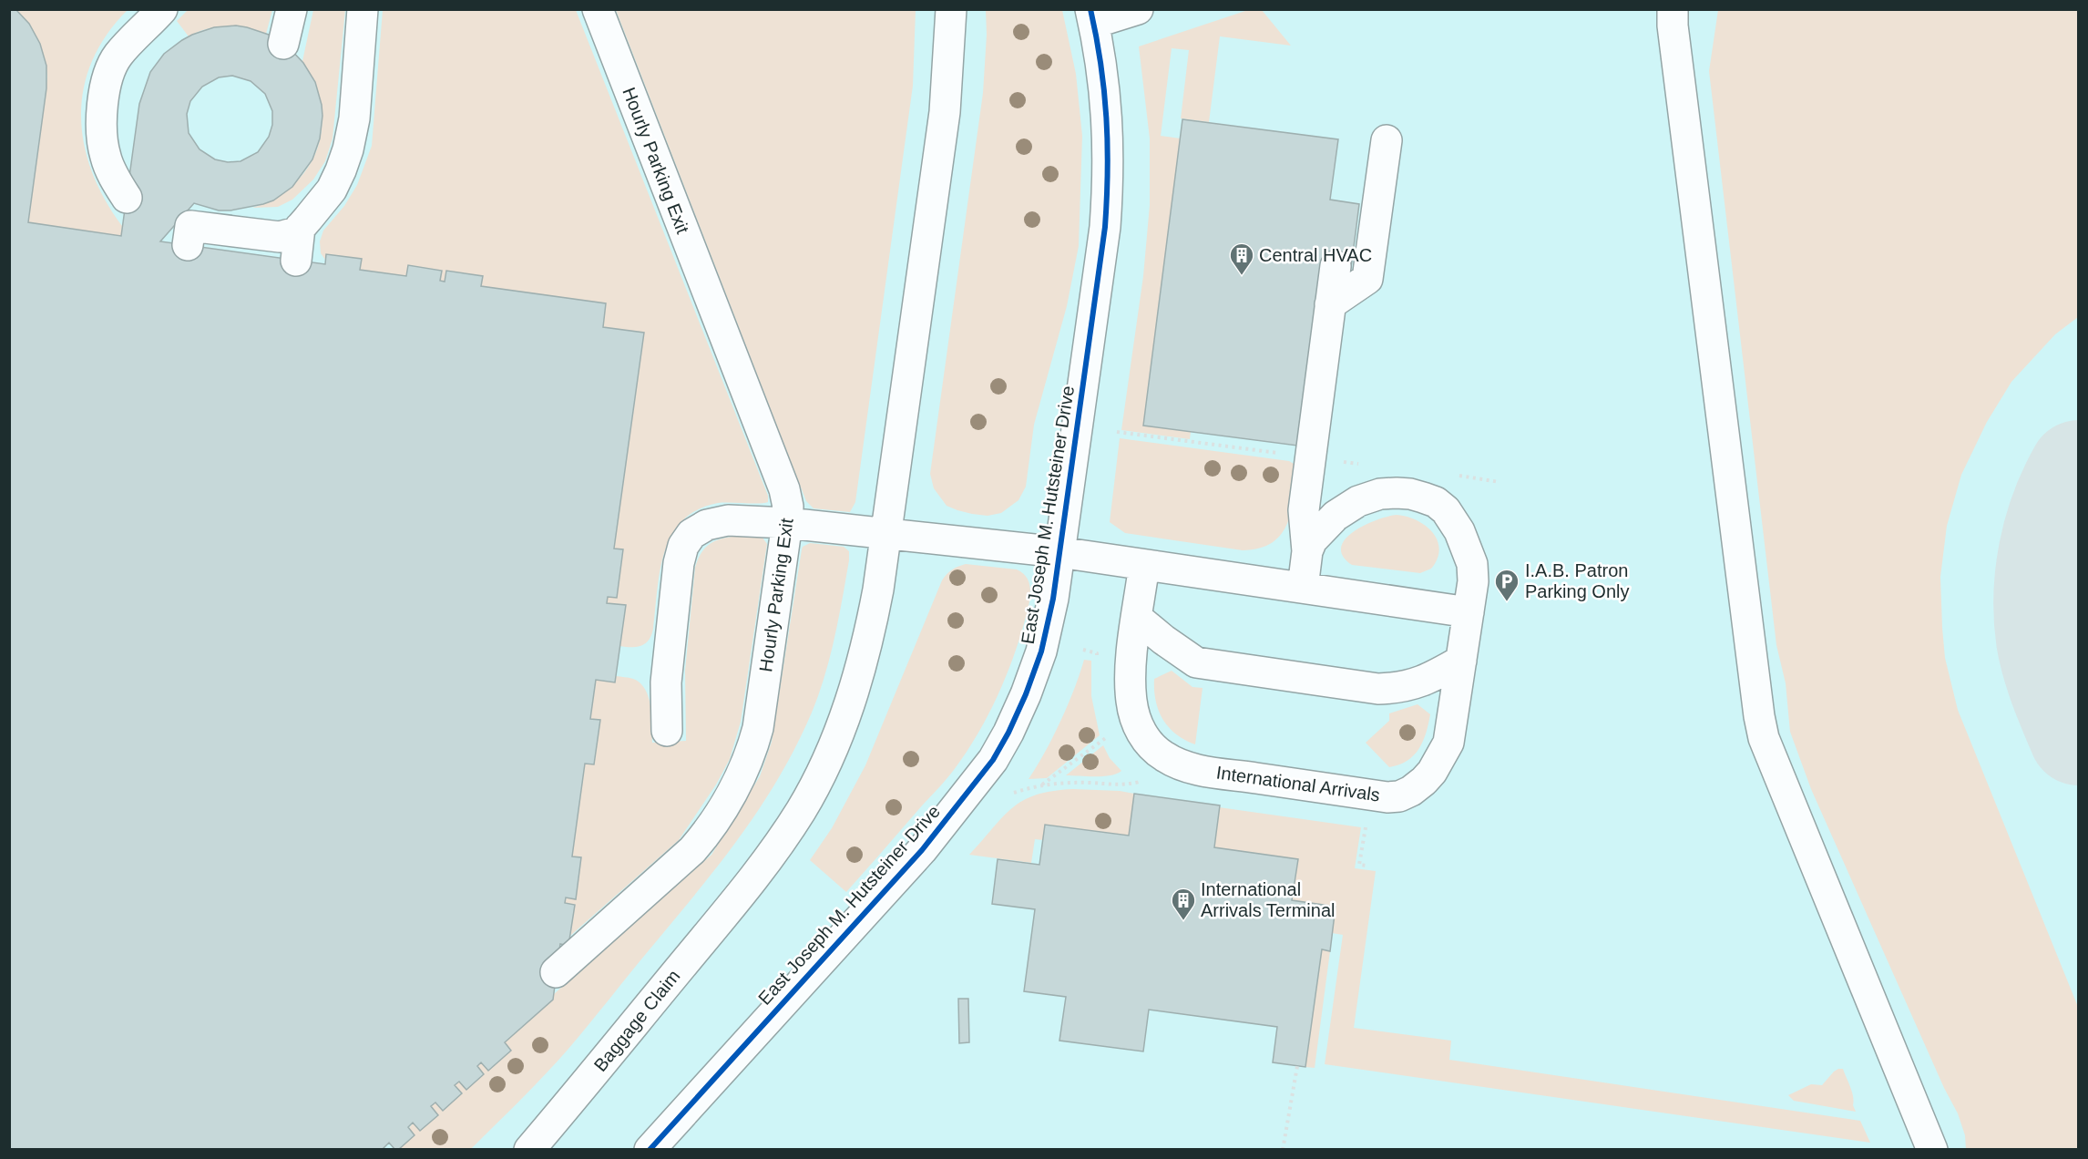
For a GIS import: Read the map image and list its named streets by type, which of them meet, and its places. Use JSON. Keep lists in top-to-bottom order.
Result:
{
  "streets": {
    "street": [
      "Hourly Parking Exit",
      "East Joseph M. Hutsteiner Drive",
      "International Arrivals",
      "Baggage Claim"
    ]
  },
  "places": {
    "building": ["Central HVAC", "International Arrivals Terminal"],
    "parking": ["I.A.B. Patron Parking Only"]
  }
}
